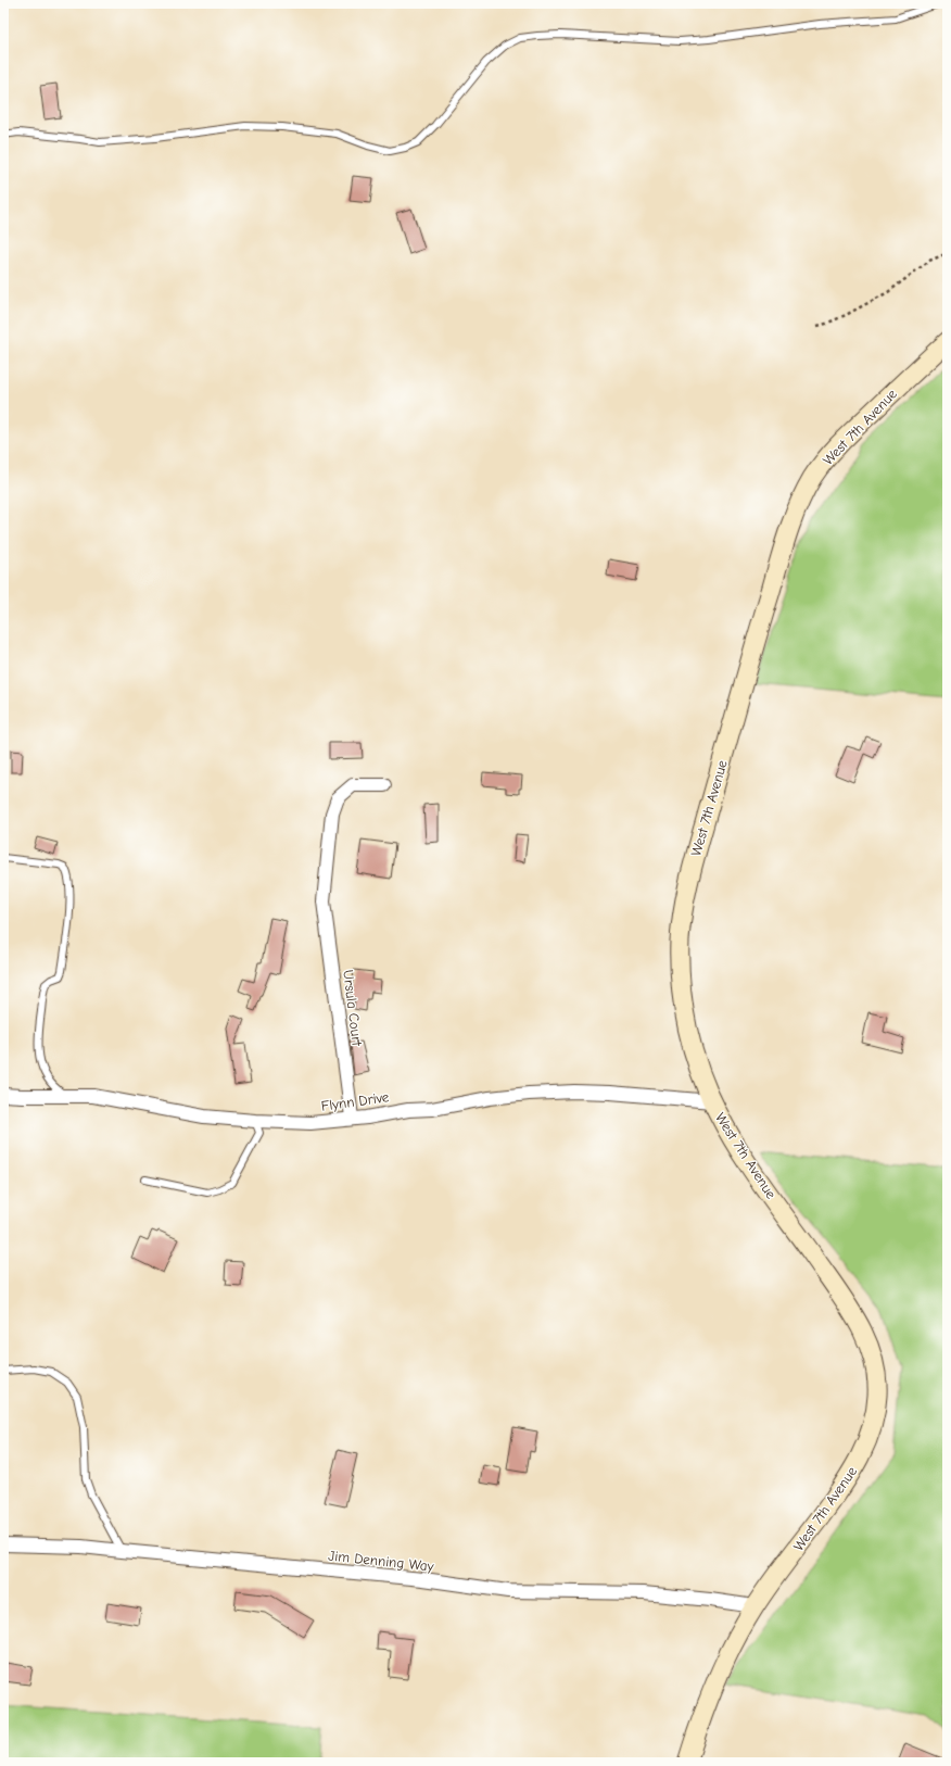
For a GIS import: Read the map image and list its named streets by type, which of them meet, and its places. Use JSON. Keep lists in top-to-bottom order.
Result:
{
  "streets": {
    "main road": ["West 7th Avenue"],
    "street": ["Ursula Court", "Flynn Drive", "Jim Denning Way"]
  },
  "crossings": [
    ["West 7th Avenue", "Flynn Drive"],
    ["West 7th Avenue", "Jim Denning Way"],
    ["Ursula Court", "Flynn Drive"]
  ]
}
